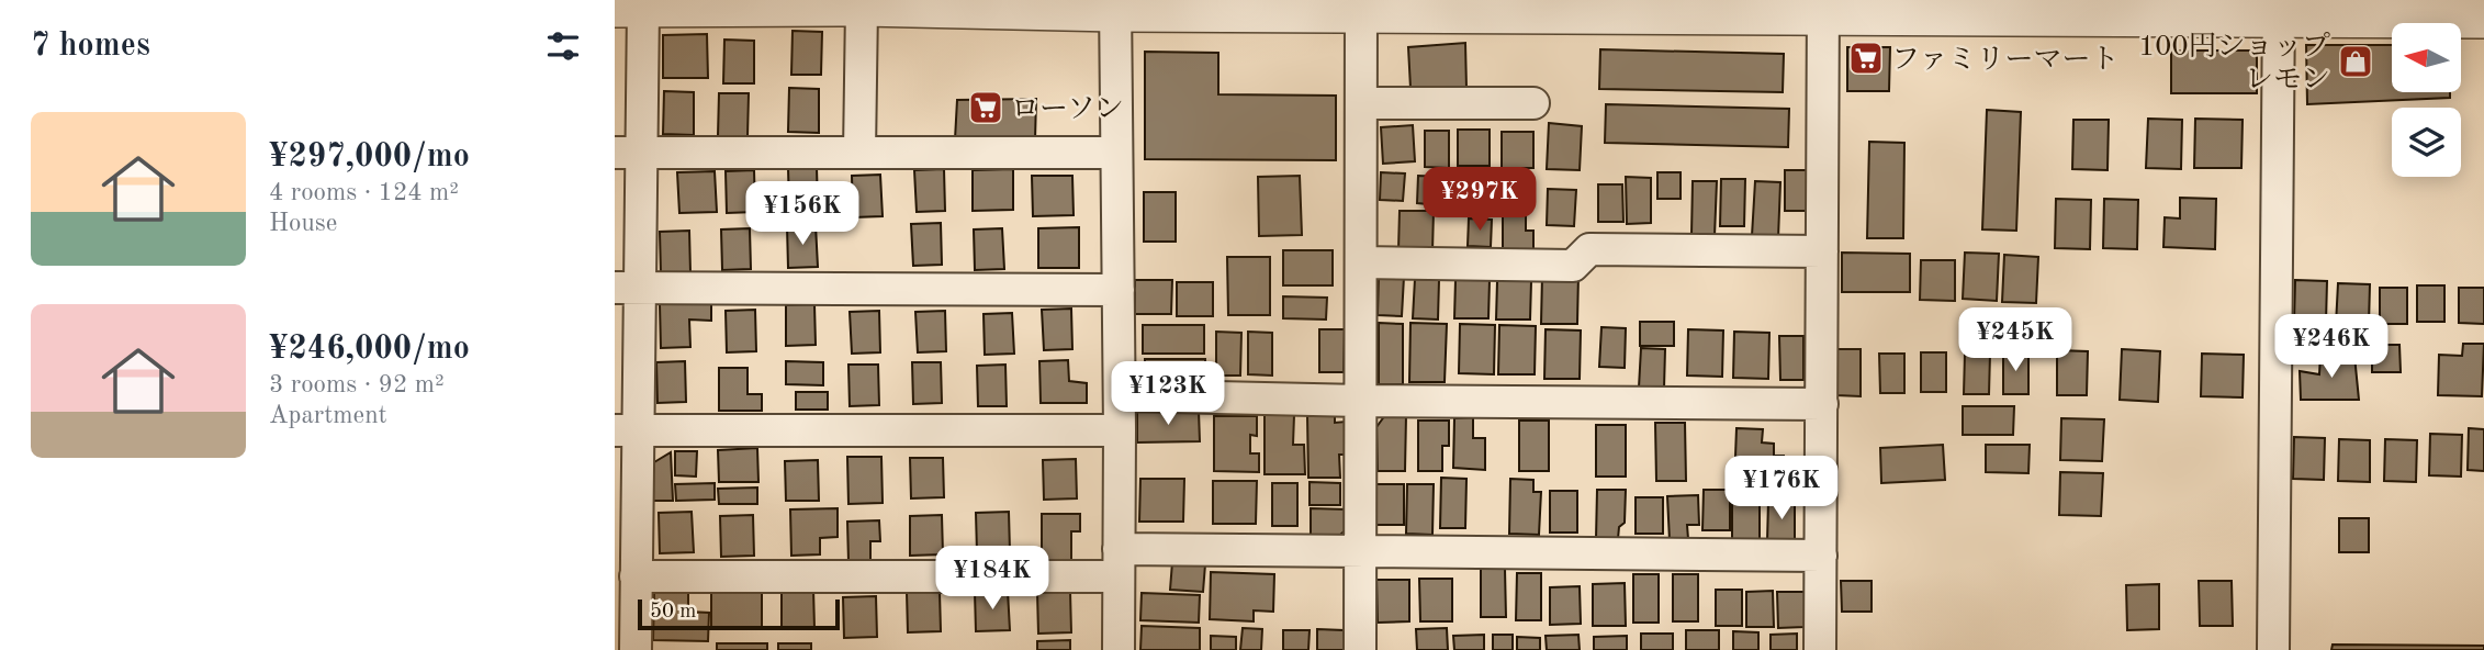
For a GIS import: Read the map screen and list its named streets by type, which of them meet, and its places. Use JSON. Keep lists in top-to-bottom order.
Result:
{
  "places": {
    "supermarket": ["ファミリーマート", "ローソン"],
    "shop": ["100円ショップ レモン"]
  },
  "scale_bar": "50 m",
  "north": "left",
  "page": {
    "heading": "7 homes",
    "list": [
      {
        "name": "¥297,000/mo",
        "note": "4 rooms · 124 m² · House"
      },
      {
        "name": "¥246,000/mo",
        "note": "3 rooms · 92 m² · Apartment"
      }
    ],
    "price": [
      "¥297K",
      "¥156K",
      "¥245K",
      "¥246K",
      "¥123K",
      "¥176K",
      "¥184K"
    ],
    "scale": "50 m"
  }
}
